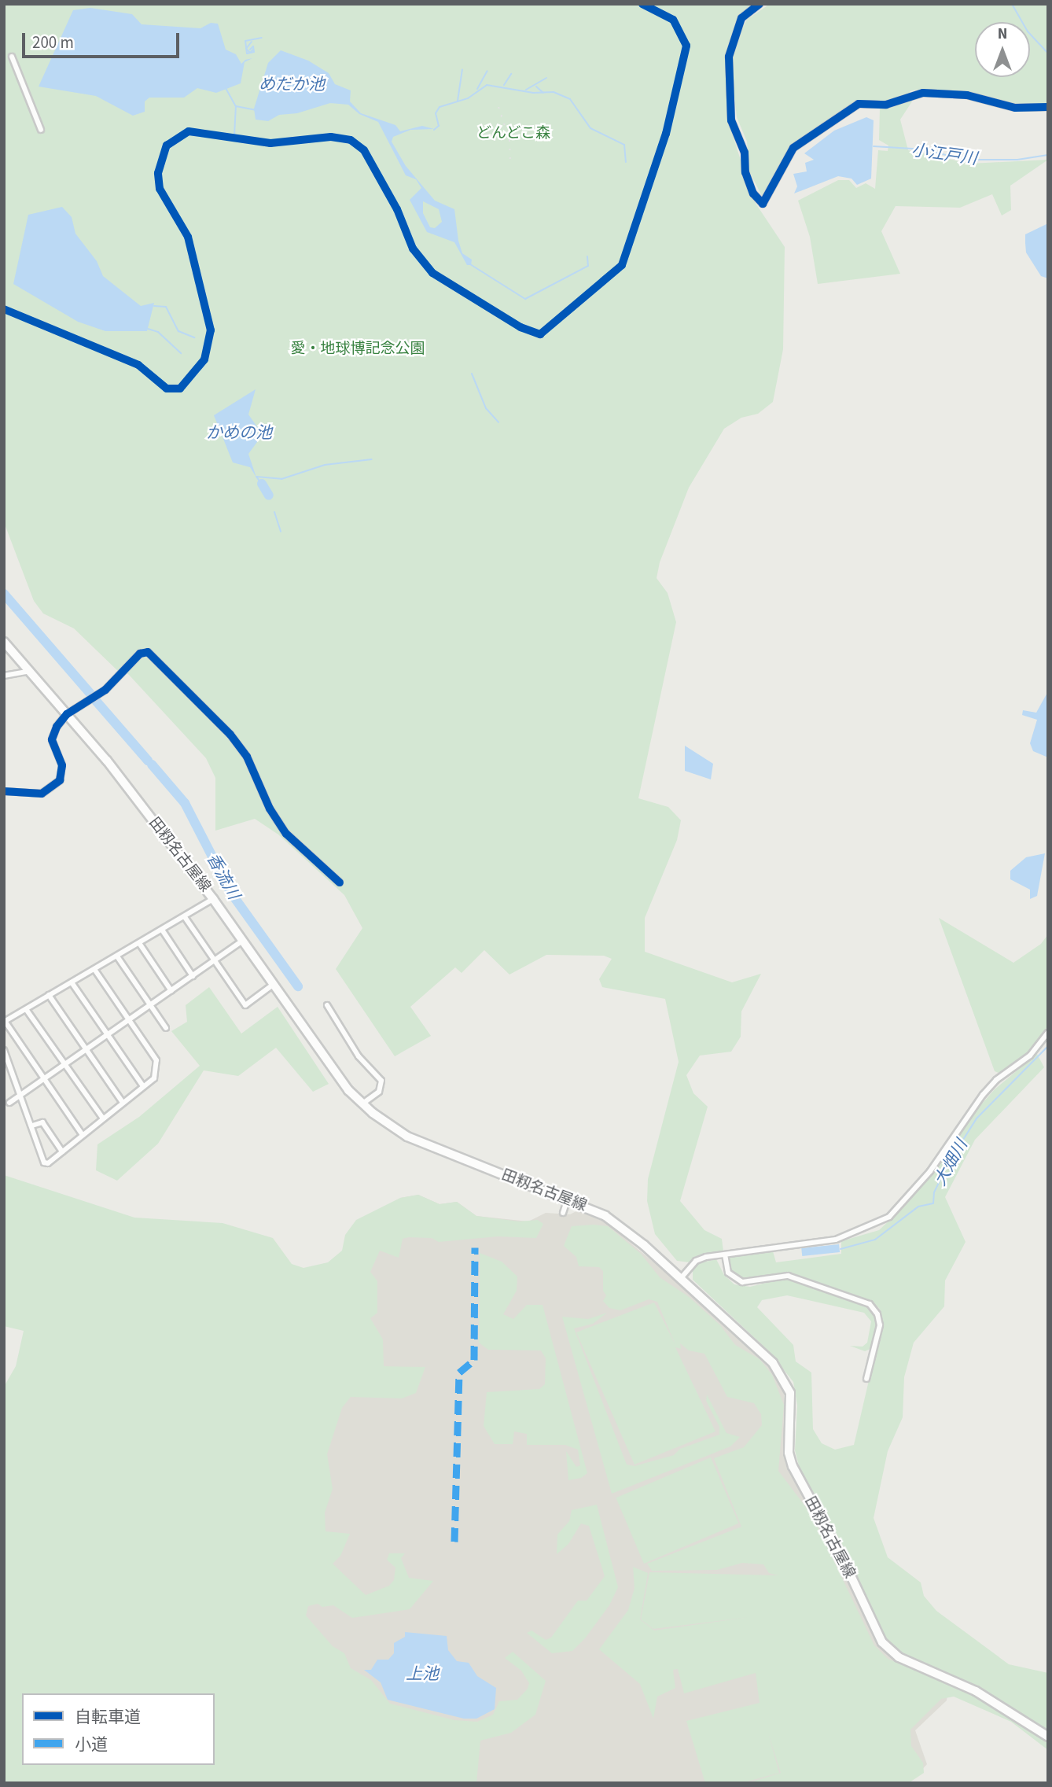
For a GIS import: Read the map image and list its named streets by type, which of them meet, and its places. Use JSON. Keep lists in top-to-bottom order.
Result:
{
  "streets": {
    "main road": ["田籾名古屋線"]
  },
  "water": [
    "めだか池",
    "小江戸川",
    "かめの池",
    "香流川",
    "大畑川",
    "上池"
  ],
  "parks": ["どんどこ森", "愛・地球博記念公園"],
  "legend": ["自転車道", "小道"],
  "scale_bar": "200 m",
  "north": "top"
}
